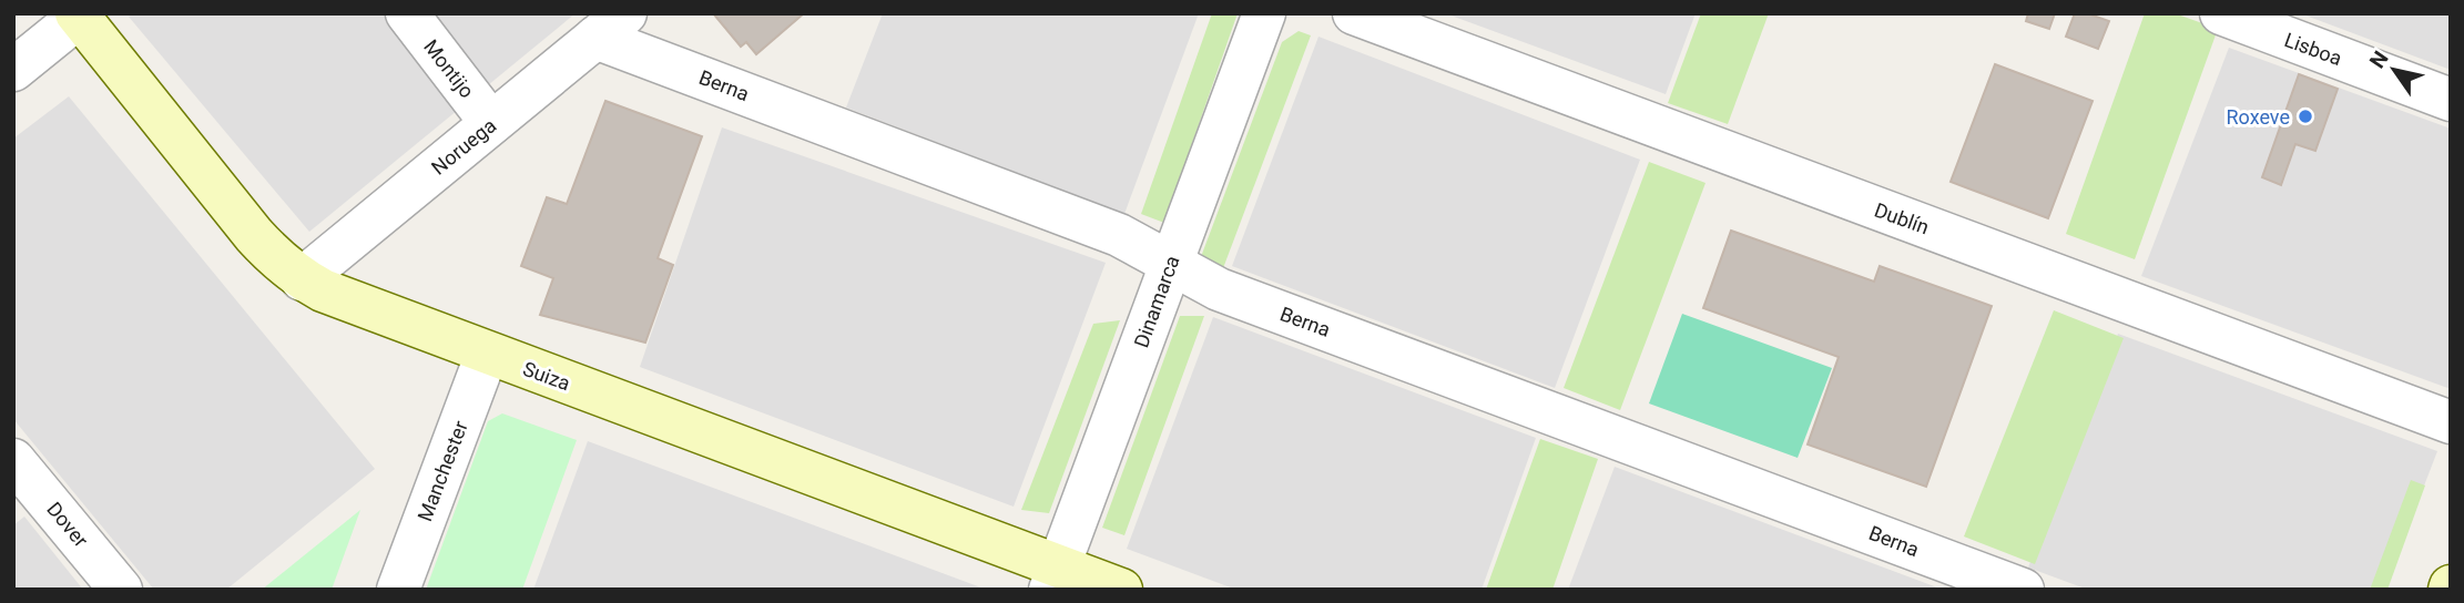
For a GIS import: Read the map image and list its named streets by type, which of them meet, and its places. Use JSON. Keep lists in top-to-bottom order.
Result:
{
  "streets": {
    "street": [
      "Lisboa",
      "Montijo",
      "Berna",
      "Noruega",
      "Dublín",
      "Dinamarca",
      "Suiza",
      "Manchester",
      "Dover"
    ]
  },
  "crossings": [
    ["Montijo", "Noruega"],
    ["Berna", "Noruega"],
    ["Berna", "Dinamarca"],
    ["Noruega", "Suiza"],
    ["Dinamarca", "Suiza"],
    ["Suiza", "Manchester"]
  ],
  "places": ["Roxeve"],
  "north": "top left"
}
